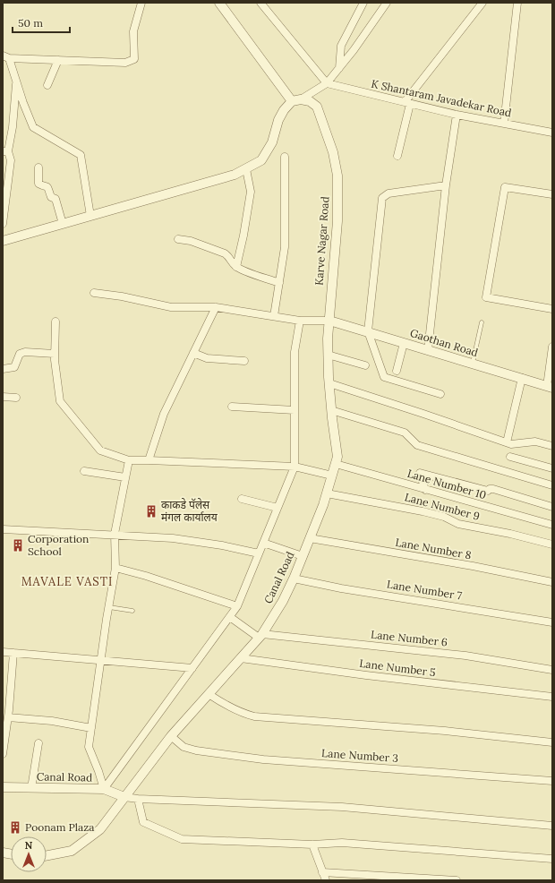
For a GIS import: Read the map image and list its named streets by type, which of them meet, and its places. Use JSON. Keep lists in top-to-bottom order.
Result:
{
  "streets": {
    "street": [
      "K Shantaram Javadekar Road",
      "Karve Nagar Road",
      "Gaothan Road",
      "Lane Number 10",
      "Lane Number 9",
      "Lane Number 8",
      "Canal Road",
      "Lane Number 7",
      "Lane Number 6",
      "Lane Number 5",
      "Lane Number 3"
    ]
  },
  "crossings": [
    ["Karve Nagar Road", "Gaothan Road"],
    ["Karve Nagar Road", "Canal Road"],
    ["Gaothan Road", "Canal Road"],
    ["Lane Number 10", "Canal Road"],
    ["Lane Number 9", "Canal Road"],
    ["Lane Number 8", "Canal Road"],
    ["Canal Road", "Lane Number 7"],
    ["Canal Road", "Lane Number 6"],
    ["Canal Road", "Lane Number 5"],
    ["Canal Road", "Lane Number 3"]
  ],
  "districts": ["MAVALE VASTI"],
  "places": {
    "building": ["काकडे पॅलेस मंगल कार्यालय", "Corporation School", "Poonam Plaza"]
  },
  "scale_bar": "50 m",
  "north": "top"
}
